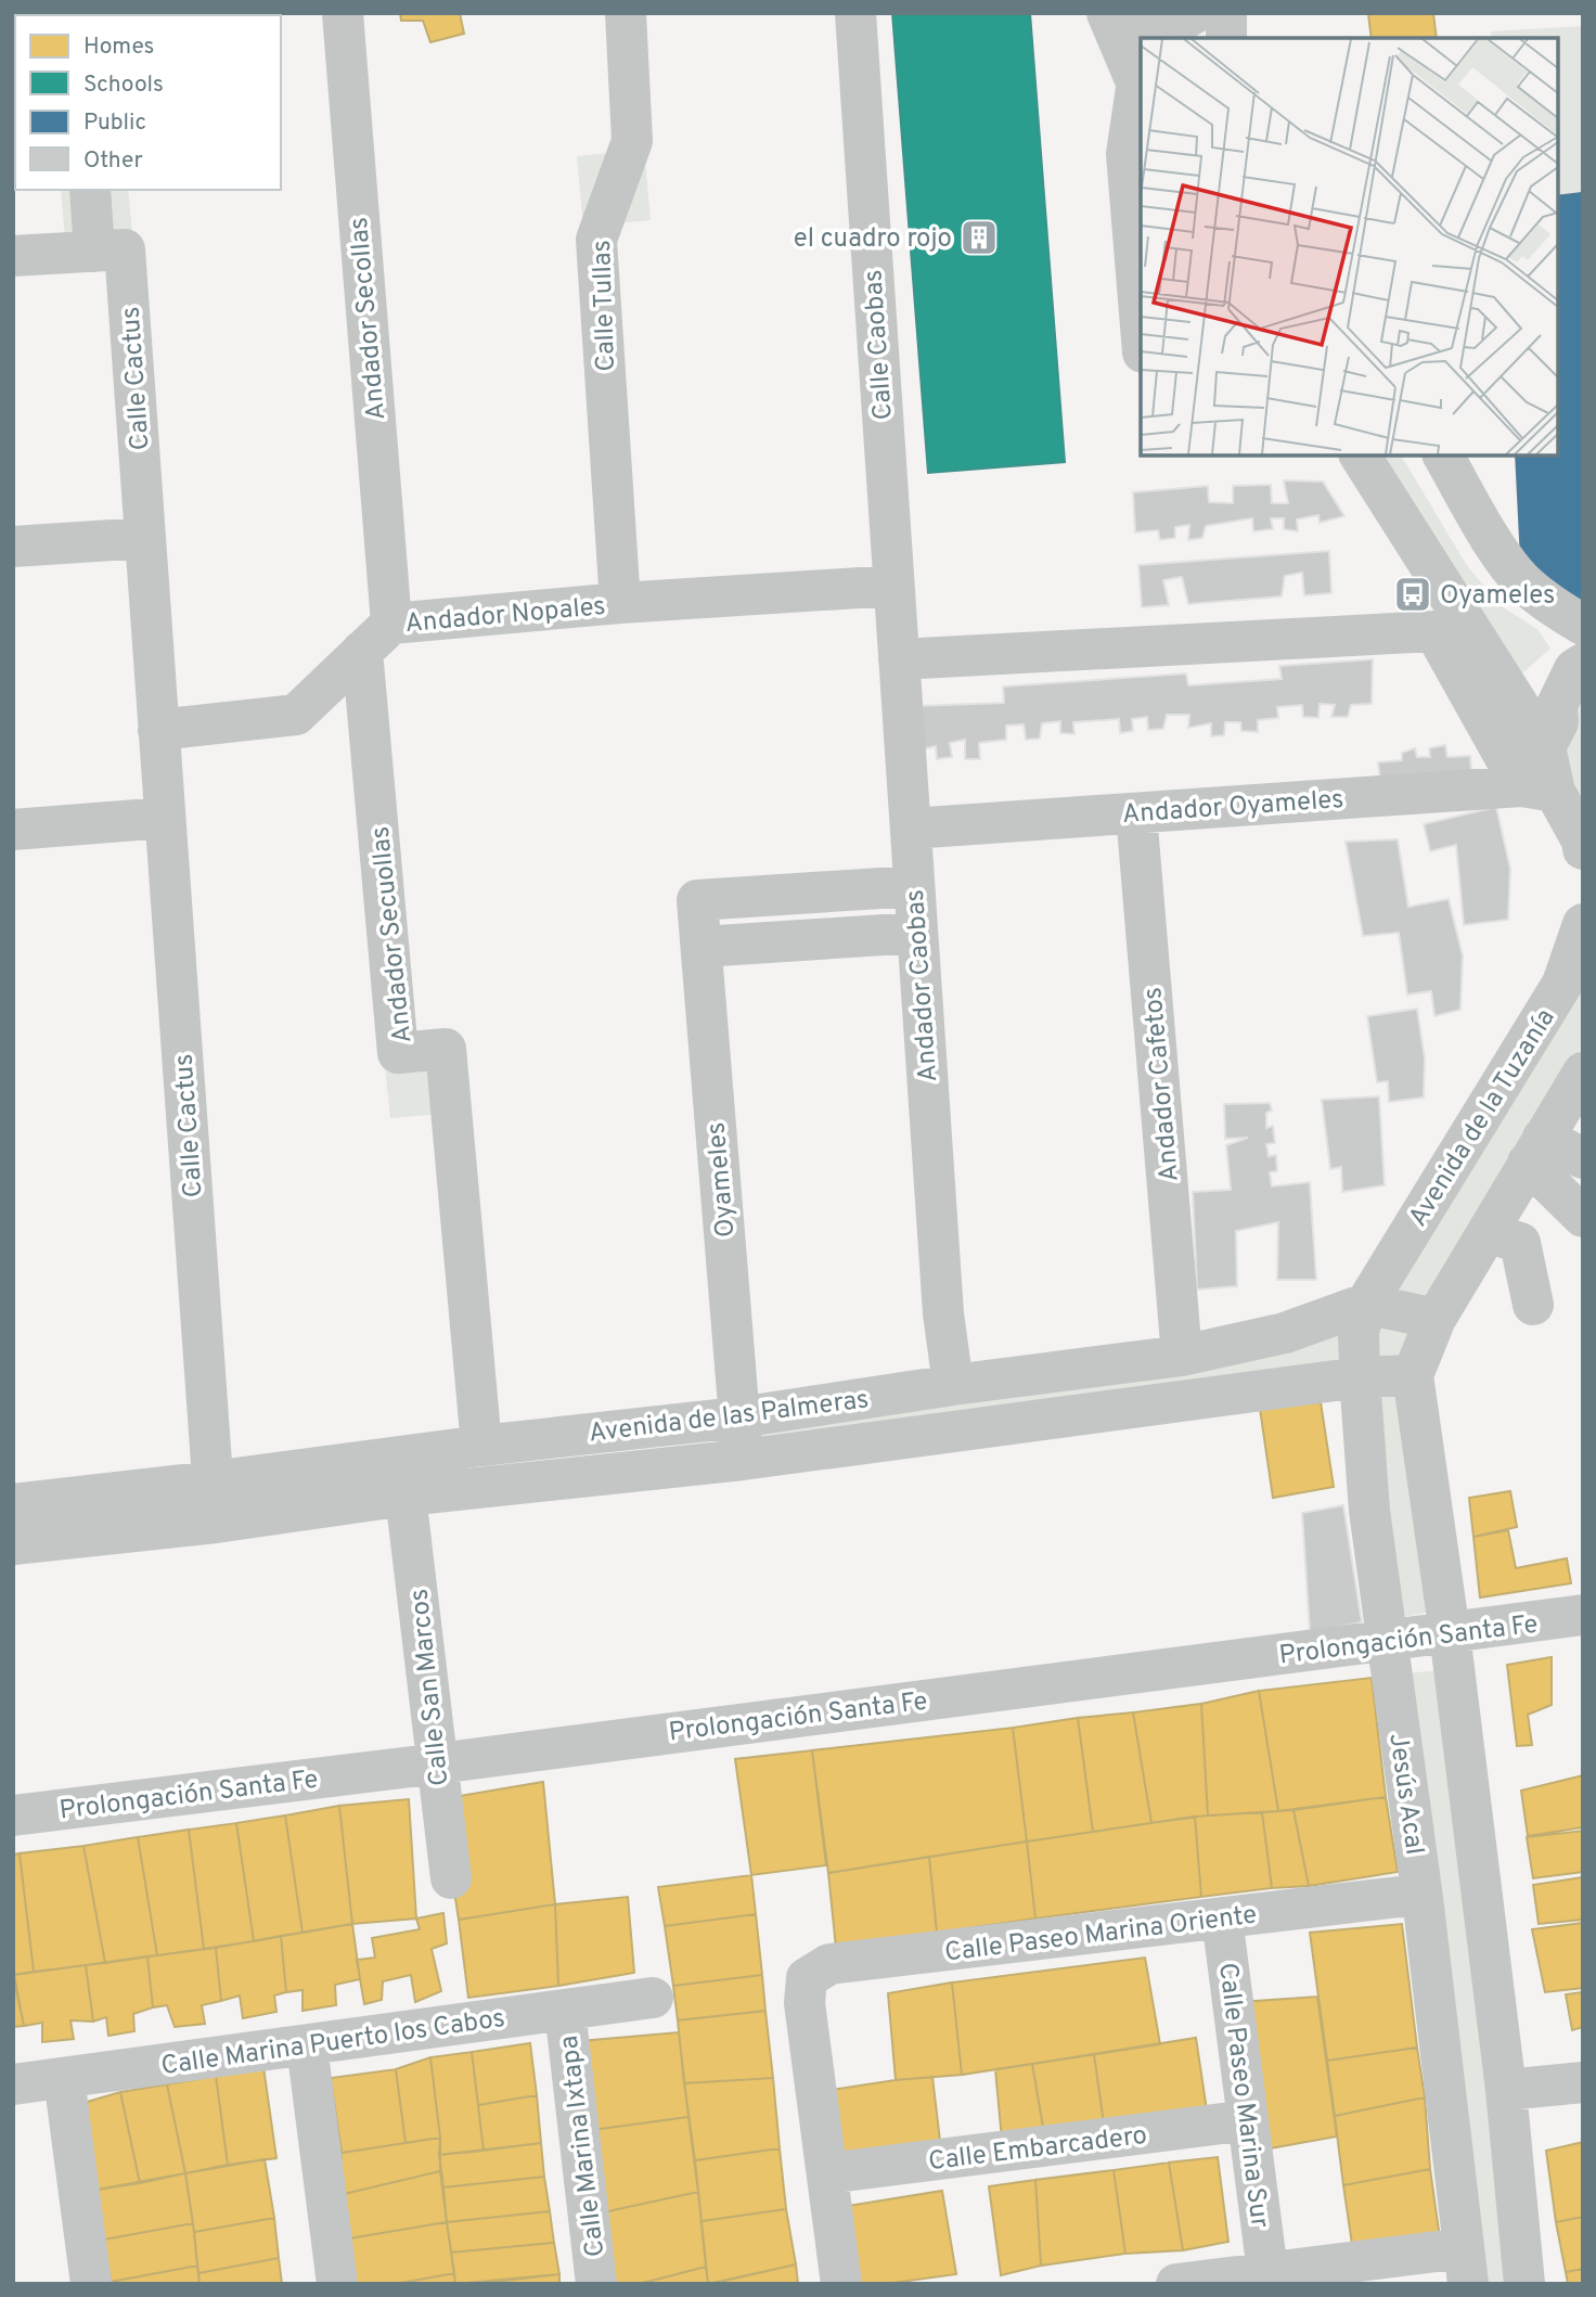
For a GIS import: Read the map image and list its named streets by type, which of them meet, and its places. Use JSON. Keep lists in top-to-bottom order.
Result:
{
  "streets": {
    "street": [
      "Calle Tullas",
      "Andador Secollas",
      "Calle Caobas",
      "Calle Cactus",
      "Andador Nopales",
      "Andador Oyameles",
      "Andador Secuollas",
      "Andador Caobas",
      "Andador Cafetos",
      "Avenida de la Tuzanía",
      "Oyameles",
      "Avenida de las Palmeras",
      "Prolongación Santa Fe",
      "Calle San Marcos",
      "Jesús Acal",
      "Calle Paseo Marina Oriente",
      "Calle Marina Puerto los Cabos",
      "Calle Paseo Marina Sur",
      "Calle Marina Ixtapa",
      "Calle Embarcadero"
    ]
  },
  "crossings": [
    ["Calle Tullas", "Andador Nopales"],
    ["Andador Secollas", "Andador Nopales"],
    ["Andador Secollas", "Andador Secuollas"],
    ["Calle Caobas", "Andador Nopales"],
    ["Calle Caobas", "Andador Caobas"],
    ["Calle Cactus", "Avenida de las Palmeras"],
    ["Andador Nopales", "Andador Secuollas"],
    ["Andador Nopales", "Andador Caobas"],
    ["Andador Oyameles", "Andador Caobas"],
    ["Andador Oyameles", "Andador Cafetos"],
    ["Andador Secuollas", "Avenida de las Palmeras"],
    ["Andador Caobas", "Oyameles"],
    ["Andador Caobas", "Avenida de las Palmeras"],
    ["Andador Cafetos", "Avenida de las Palmeras"],
    ["Avenida de la Tuzanía", "Avenida de las Palmeras"],
    ["Avenida de la Tuzanía", "Jesús Acal"],
    ["Oyameles", "Avenida de las Palmeras"],
    ["Avenida de las Palmeras", "Calle San Marcos"],
    ["Avenida de las Palmeras", "Jesús Acal"],
    ["Prolongación Santa Fe", "Calle San Marcos"],
    ["Prolongación Santa Fe", "Jesús Acal"],
    ["Jesús Acal", "Calle Paseo Marina Oriente"],
    ["Calle Paseo Marina Oriente", "Calle Paseo Marina Sur"],
    ["Calle Paseo Marina Oriente", "Calle Embarcadero"],
    ["Calle Marina Puerto los Cabos", "Calle Marina Ixtapa"],
    ["Calle Paseo Marina Sur", "Calle Embarcadero"]
  ],
  "places": {
    "building": ["el cuadro rojo"],
    "bus stop": ["Oyameles"]
  },
  "legend": [
    "Homes",
    "Schools",
    "Public",
    "Other"
  ]
}
